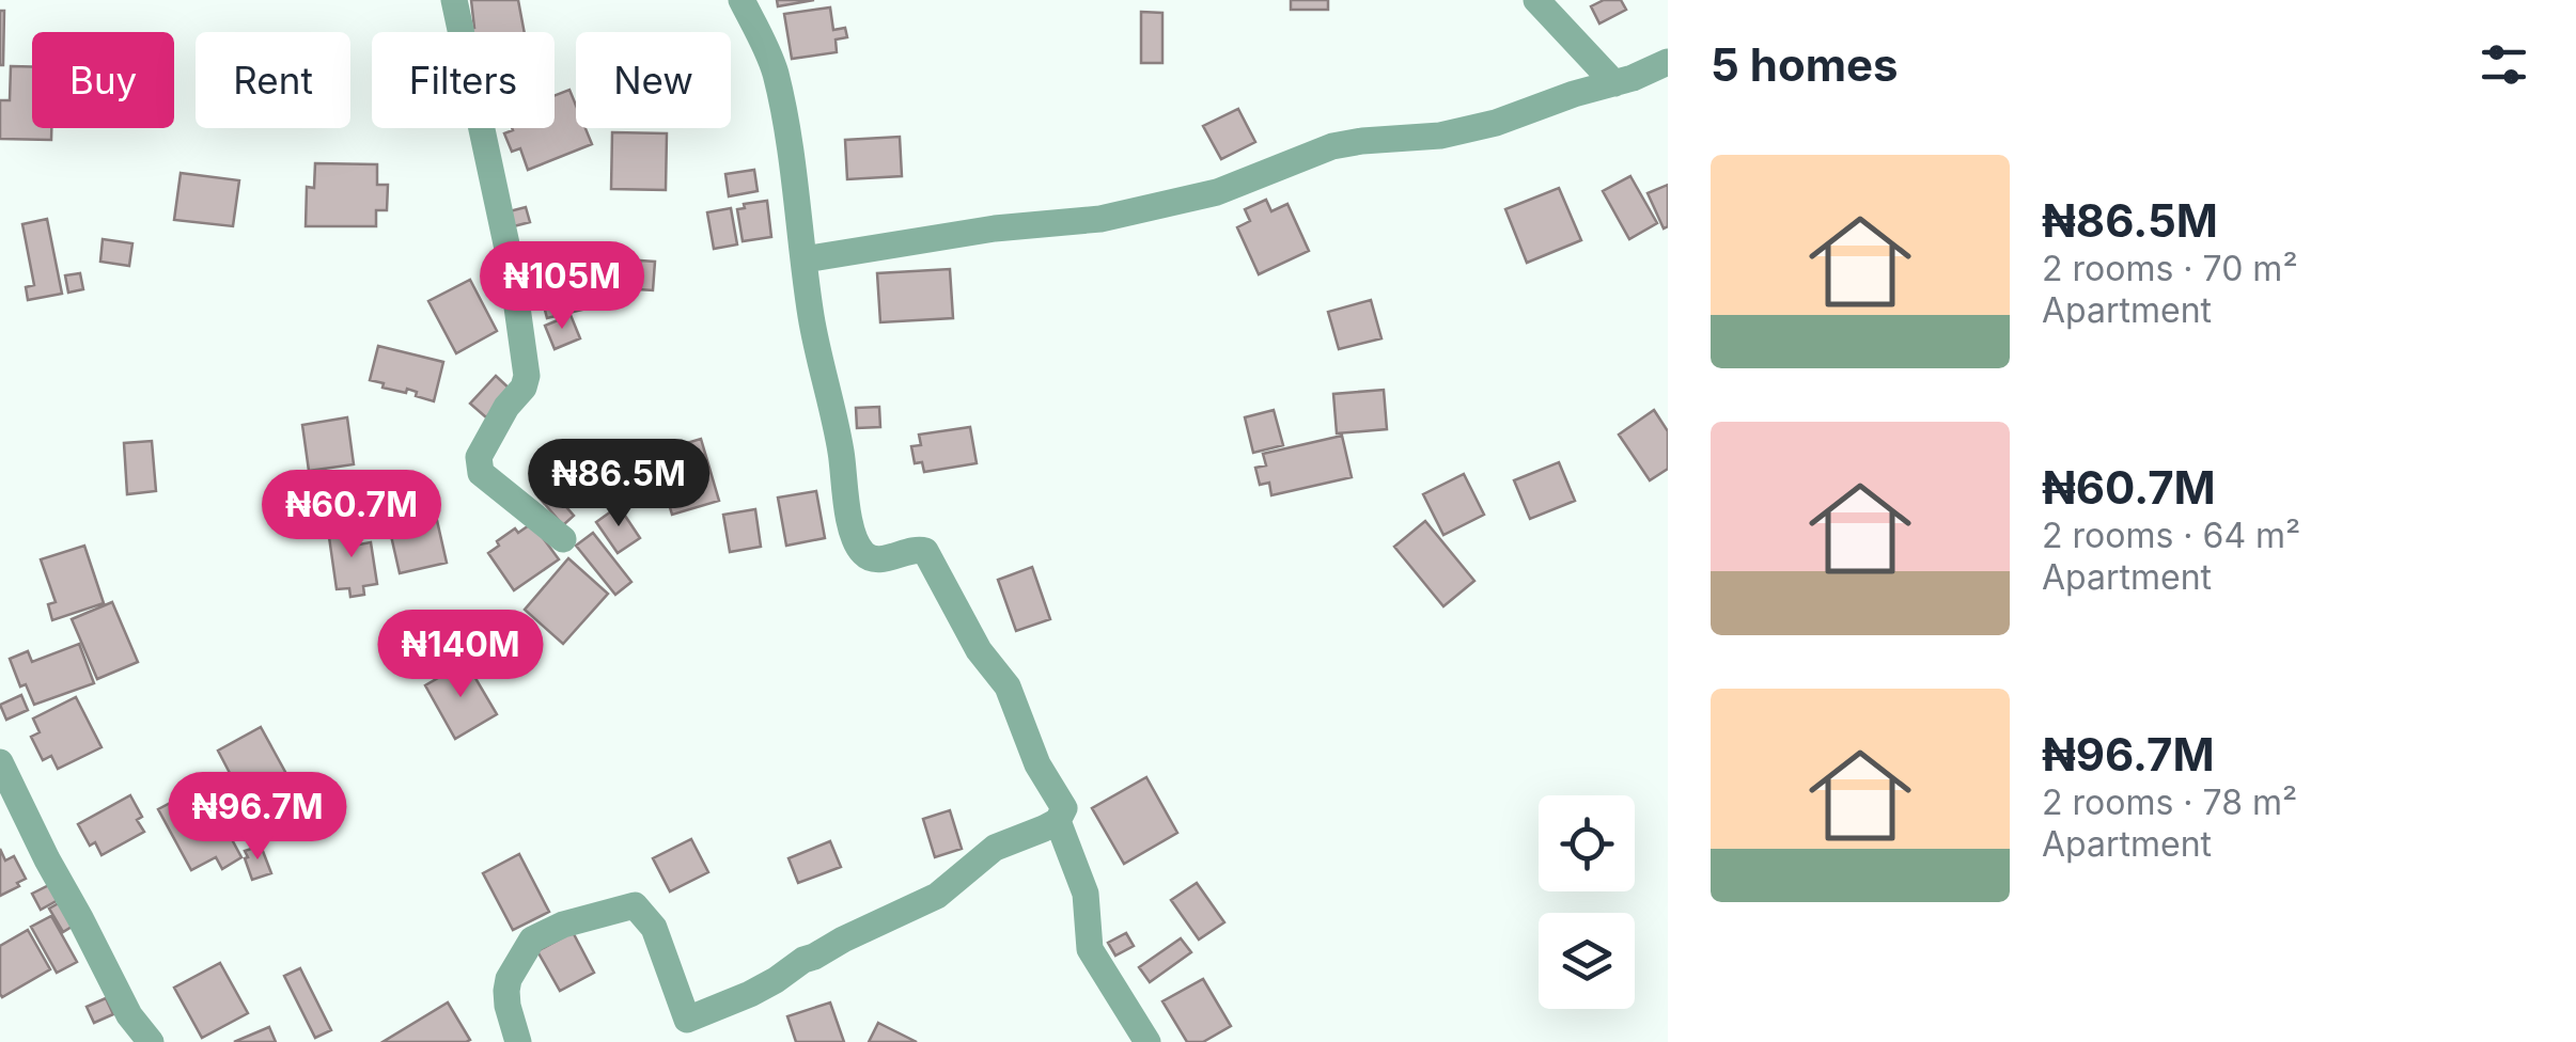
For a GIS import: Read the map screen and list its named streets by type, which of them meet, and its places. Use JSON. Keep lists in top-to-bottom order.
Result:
{
  "page": {
    "heading": "5 homes",
    "chip": [
      "Buy",
      "Rent",
      "Filters",
      "New"
    ],
    "list": [
      {
        "name": "₦86.5M",
        "note": "2 rooms · 70 m² · Apartment"
      },
      {
        "name": "₦60.7M",
        "note": "2 rooms · 64 m² · Apartment"
      },
      {
        "name": "₦96.7M",
        "note": "2 rooms · 78 m² · Apartment"
      }
    ],
    "price": [
      "₦105M",
      "₦86.5M",
      "₦60.7M",
      "₦140M",
      "₦96.7M"
    ]
  }
}
